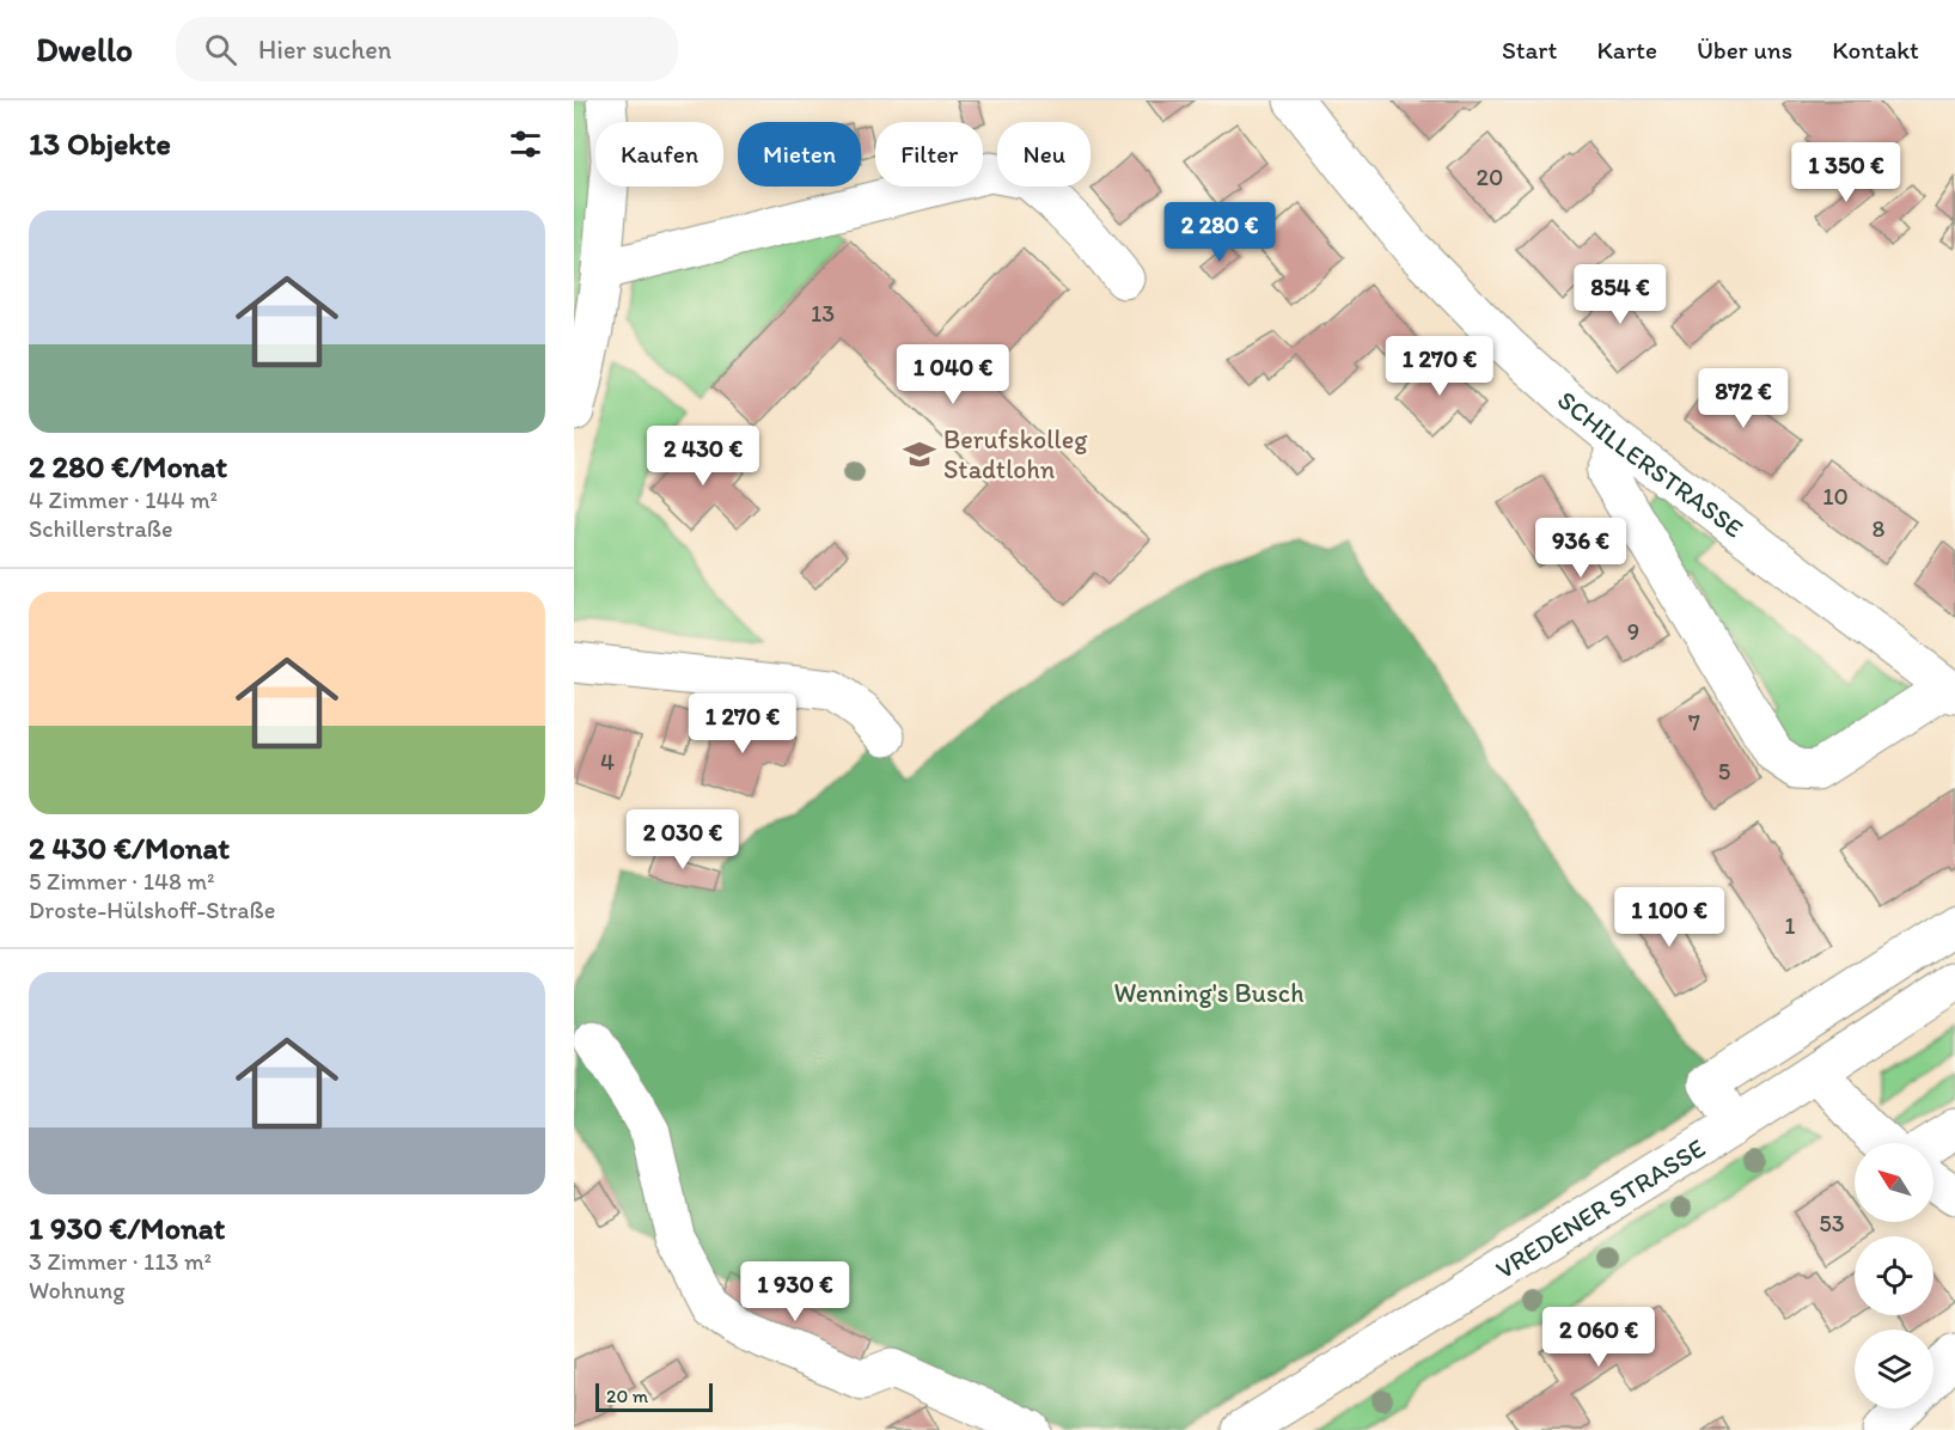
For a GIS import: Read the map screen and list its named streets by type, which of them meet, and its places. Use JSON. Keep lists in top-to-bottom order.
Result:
{
  "streets": {
    "street": ["SCHILLERSTRASSE", "VREDENER STRASSE"]
  },
  "parks": ["Wenning's Busch"],
  "places": {
    "school or university": ["Berufskolleg Stadtlohn"]
  },
  "house_numbers": [
    "20",
    "13",
    "10",
    "8",
    "9",
    "7",
    "4",
    "5",
    "1",
    "53"
  ],
  "scale_bar": "20 m",
  "north": "top left",
  "page": {
    "header": "Dwello",
    "search": "Hier suchen",
    "nav": [
      "Start",
      "Karte",
      "Über uns",
      "Kontakt"
    ],
    "heading": "13 Objekte",
    "chip": [
      "Kaufen",
      "Mieten",
      "Filter",
      "Neu"
    ],
    "price": [
      "1 350 €",
      "2 280 €",
      "854 €",
      "1 270 €",
      "1 040 €",
      "872 €",
      "2 430 €",
      "936 €",
      "1 270 €",
      "2 030 €",
      "1 100 €",
      "1 930 €",
      "2 060 €"
    ],
    "list": [
      {
        "name": "2 280 €/Monat",
        "note": "4 Zimmer · 144 m² · Schillerstraße"
      },
      {
        "name": "2 430 €/Monat",
        "note": "5 Zimmer · 148 m² · Droste-Hülshoff-Straße"
      },
      {
        "name": "1 930 €/Monat",
        "note": "3 Zimmer · 113 m² · Wohnung"
      }
    ],
    "scale": "20 m"
  }
}
